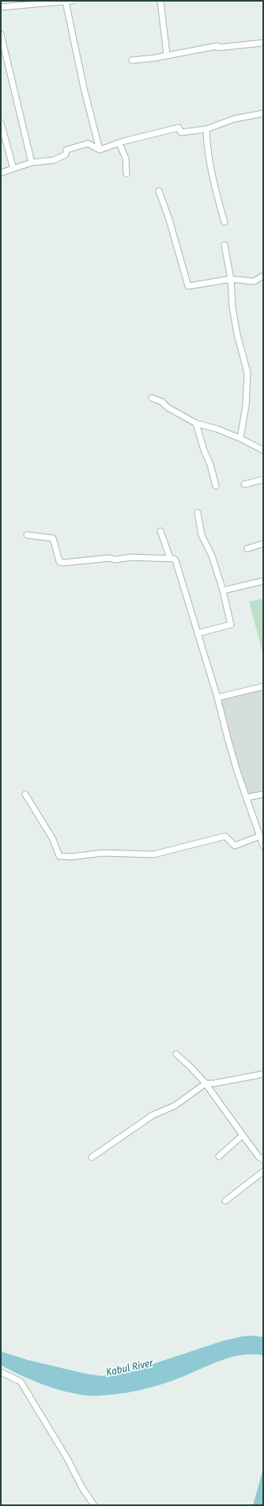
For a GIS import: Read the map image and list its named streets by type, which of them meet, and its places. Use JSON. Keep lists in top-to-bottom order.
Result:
{
  "water": ["Kabul River"]
}
